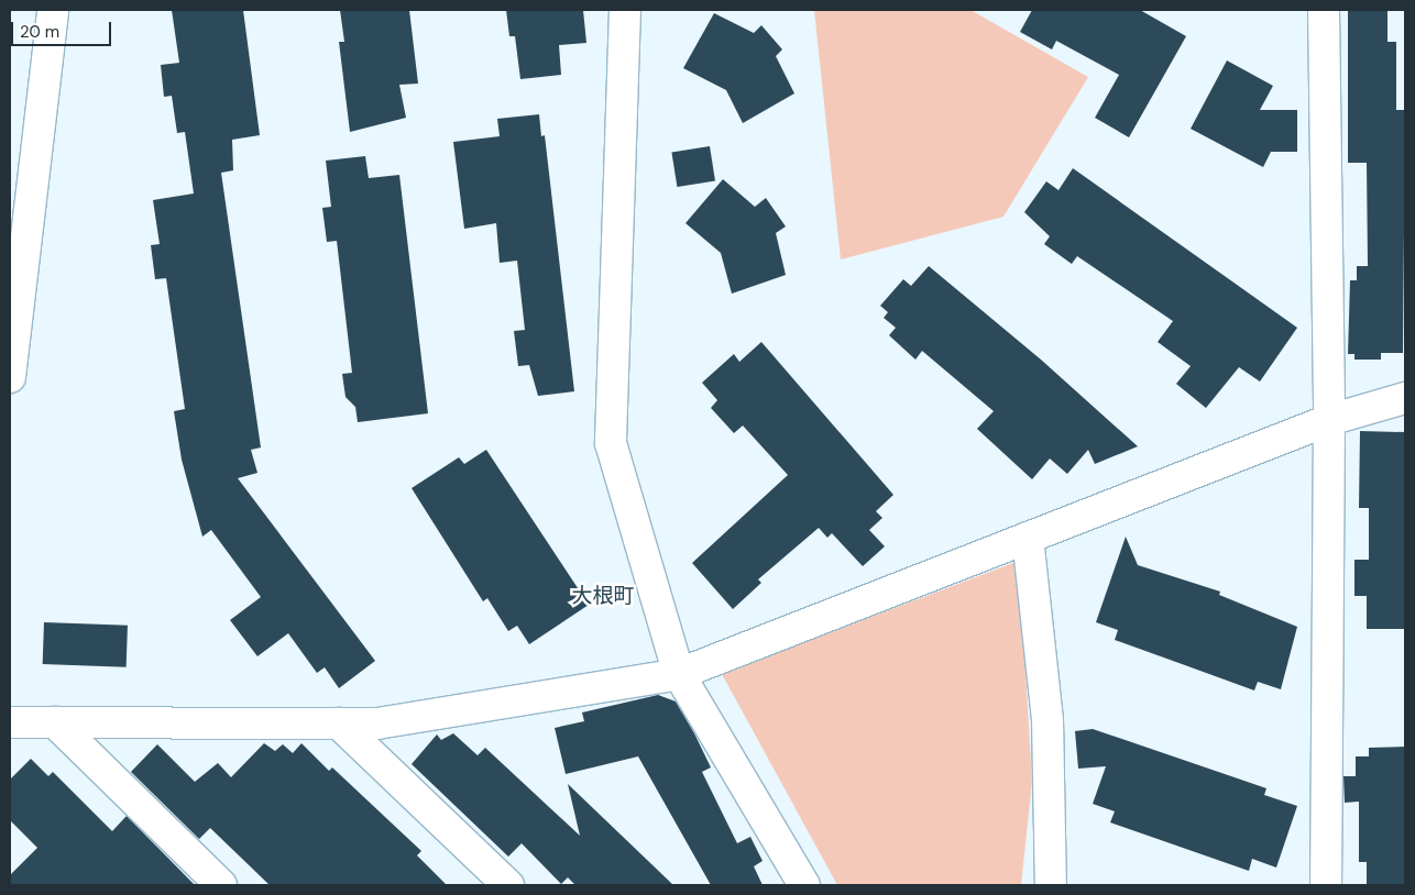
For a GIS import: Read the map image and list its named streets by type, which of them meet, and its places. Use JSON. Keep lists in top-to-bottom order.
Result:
{
  "districts": ["大根町"],
  "scale_bar": "20 m"
}
